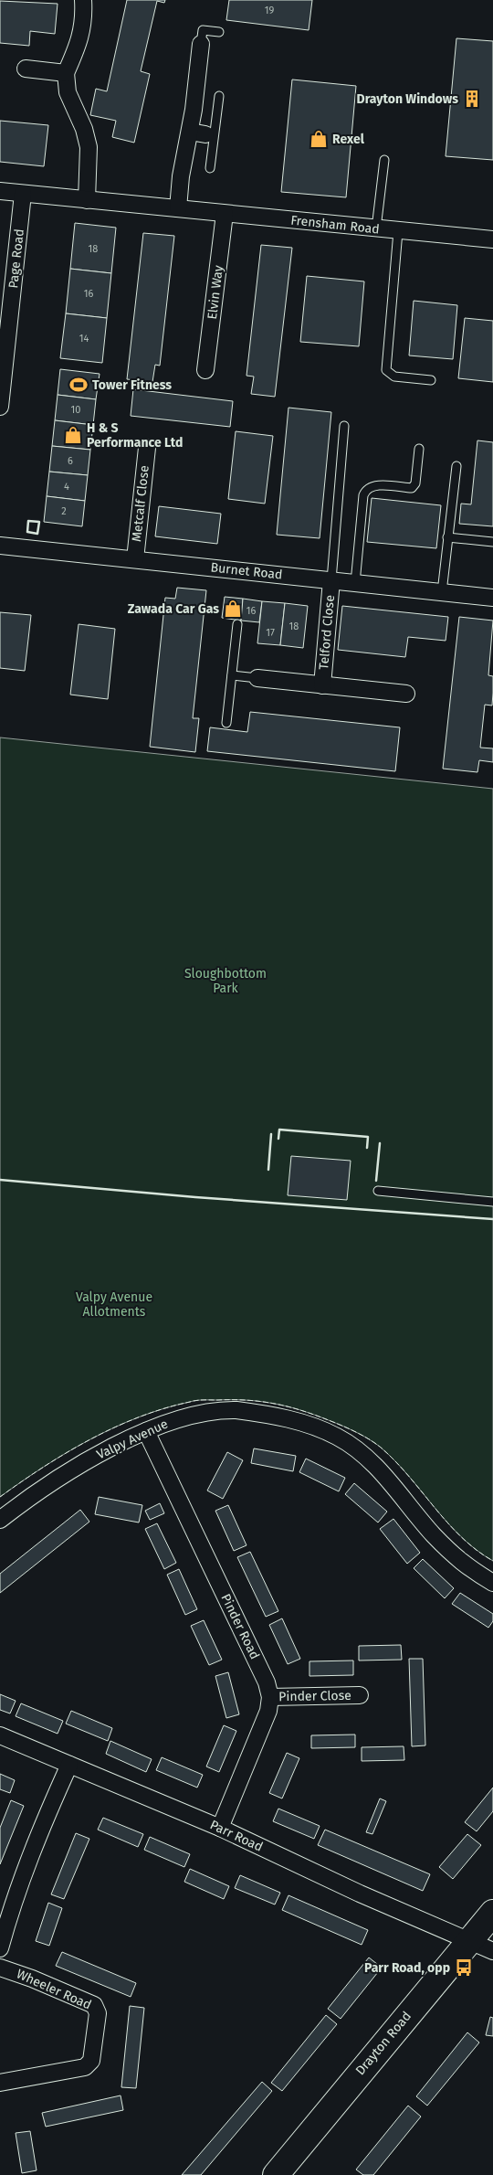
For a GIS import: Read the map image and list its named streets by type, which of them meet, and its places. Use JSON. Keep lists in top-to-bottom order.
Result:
{
  "streets": {
    "main road": ["Drayton Road"],
    "street": [
      "Frensham Road",
      "Page Road",
      "Elvin Way",
      "Metcalf Close",
      "Burnet Road",
      "Telford Close",
      "Valpy Avenue",
      "Pinder Road",
      "Pinder Close",
      "Parr Road",
      "Wheeler Road"
    ]
  },
  "crossings": [
    ["Frensham Road", "Page Road"],
    ["Frensham Road", "Elvin Way"],
    ["Metcalf Close", "Burnet Road"],
    ["Burnet Road", "Telford Close"],
    ["Valpy Avenue", "Pinder Road"],
    ["Pinder Road", "Pinder Close"],
    ["Parr Road", "Drayton Road"]
  ],
  "parks": ["Sloughbottom Park", "Valpy Avenue Allotments"],
  "places": {
    "building": ["Drayton Windows"],
    "shop": ["Rexel", "H & S Performance Ltd", "Zawada Car Gas"],
    "sports": ["Tower Fitness"],
    "bus stop": ["Parr Road, opp"]
  },
  "house_numbers": [
    "19",
    "18",
    "16",
    "14",
    "10",
    "6",
    "4",
    "2",
    "16",
    "18",
    "17"
  ]
}
